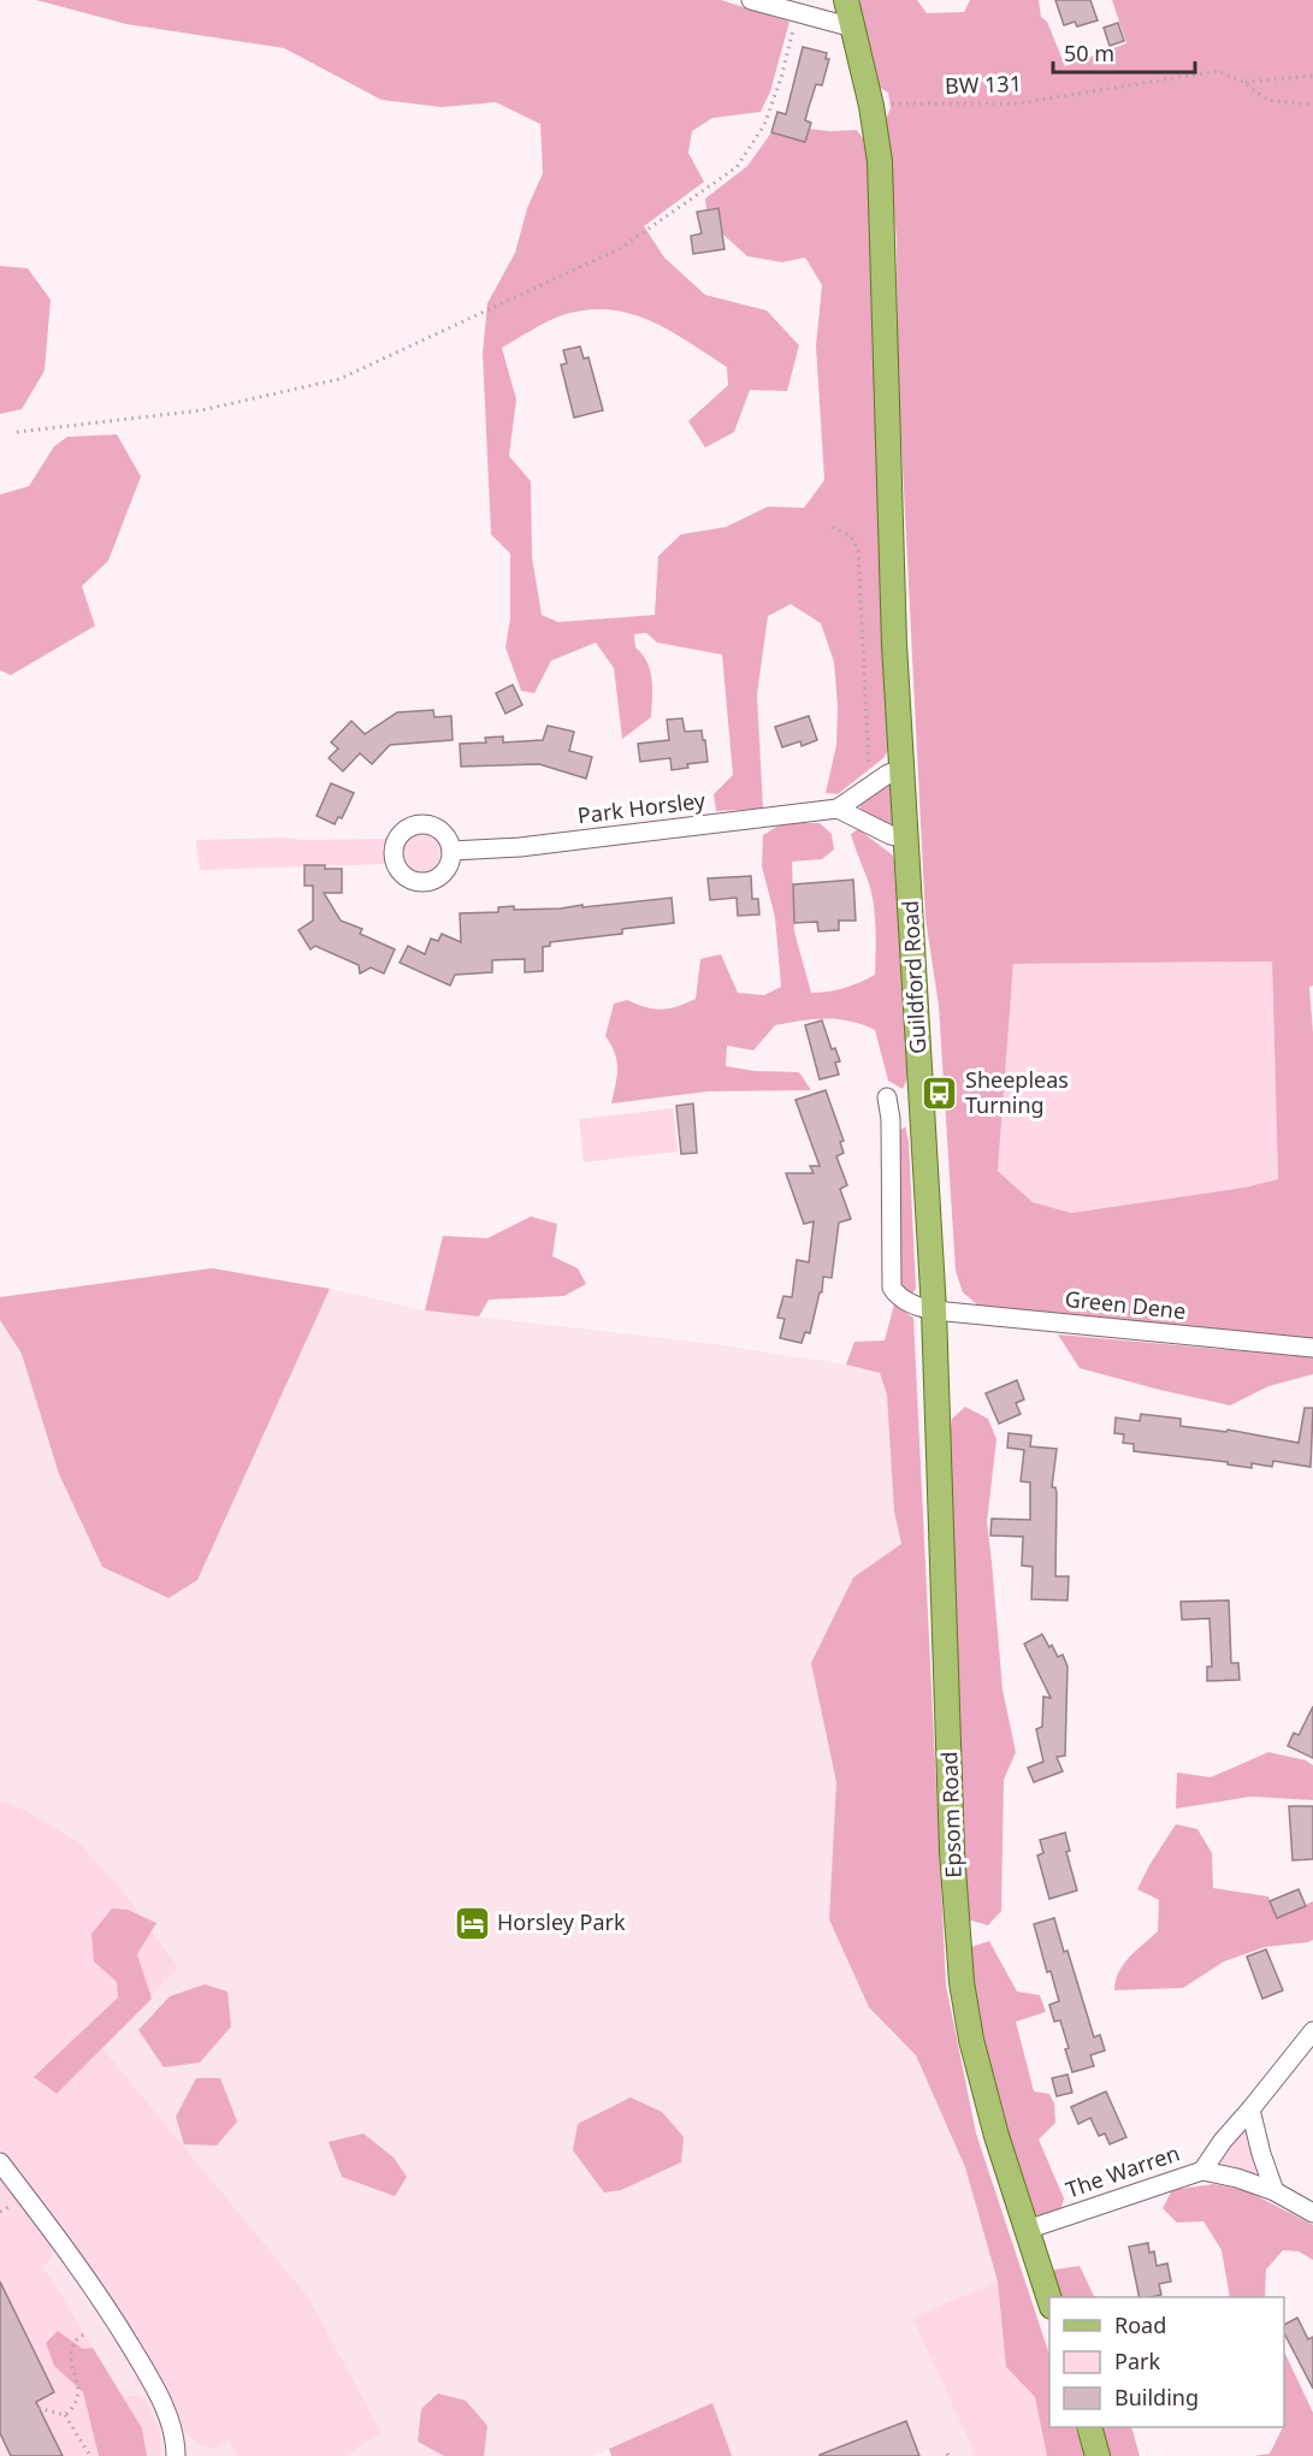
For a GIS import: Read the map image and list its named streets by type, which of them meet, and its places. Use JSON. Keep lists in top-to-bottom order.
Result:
{
  "streets": {
    "main road": ["Guildford Road", "Epsom Road"],
    "street": ["Park Horsley", "Green Dene", "The Warren"],
    "path": ["BW 131"]
  },
  "crossings": [
    ["BW 131", "Guildford Road"],
    ["Park Horsley", "Guildford Road"],
    ["Guildford Road", "Green Dene"],
    ["Guildford Road", "Epsom Road"],
    ["Green Dene", "Epsom Road"],
    ["Epsom Road", "The Warren"]
  ],
  "places": {
    "bus stop": ["Sheepleas Turning"],
    "hotel": ["Horsley Park"]
  },
  "legend": ["Road", "Park", "Building"],
  "scale_bar": "50 m"
}
